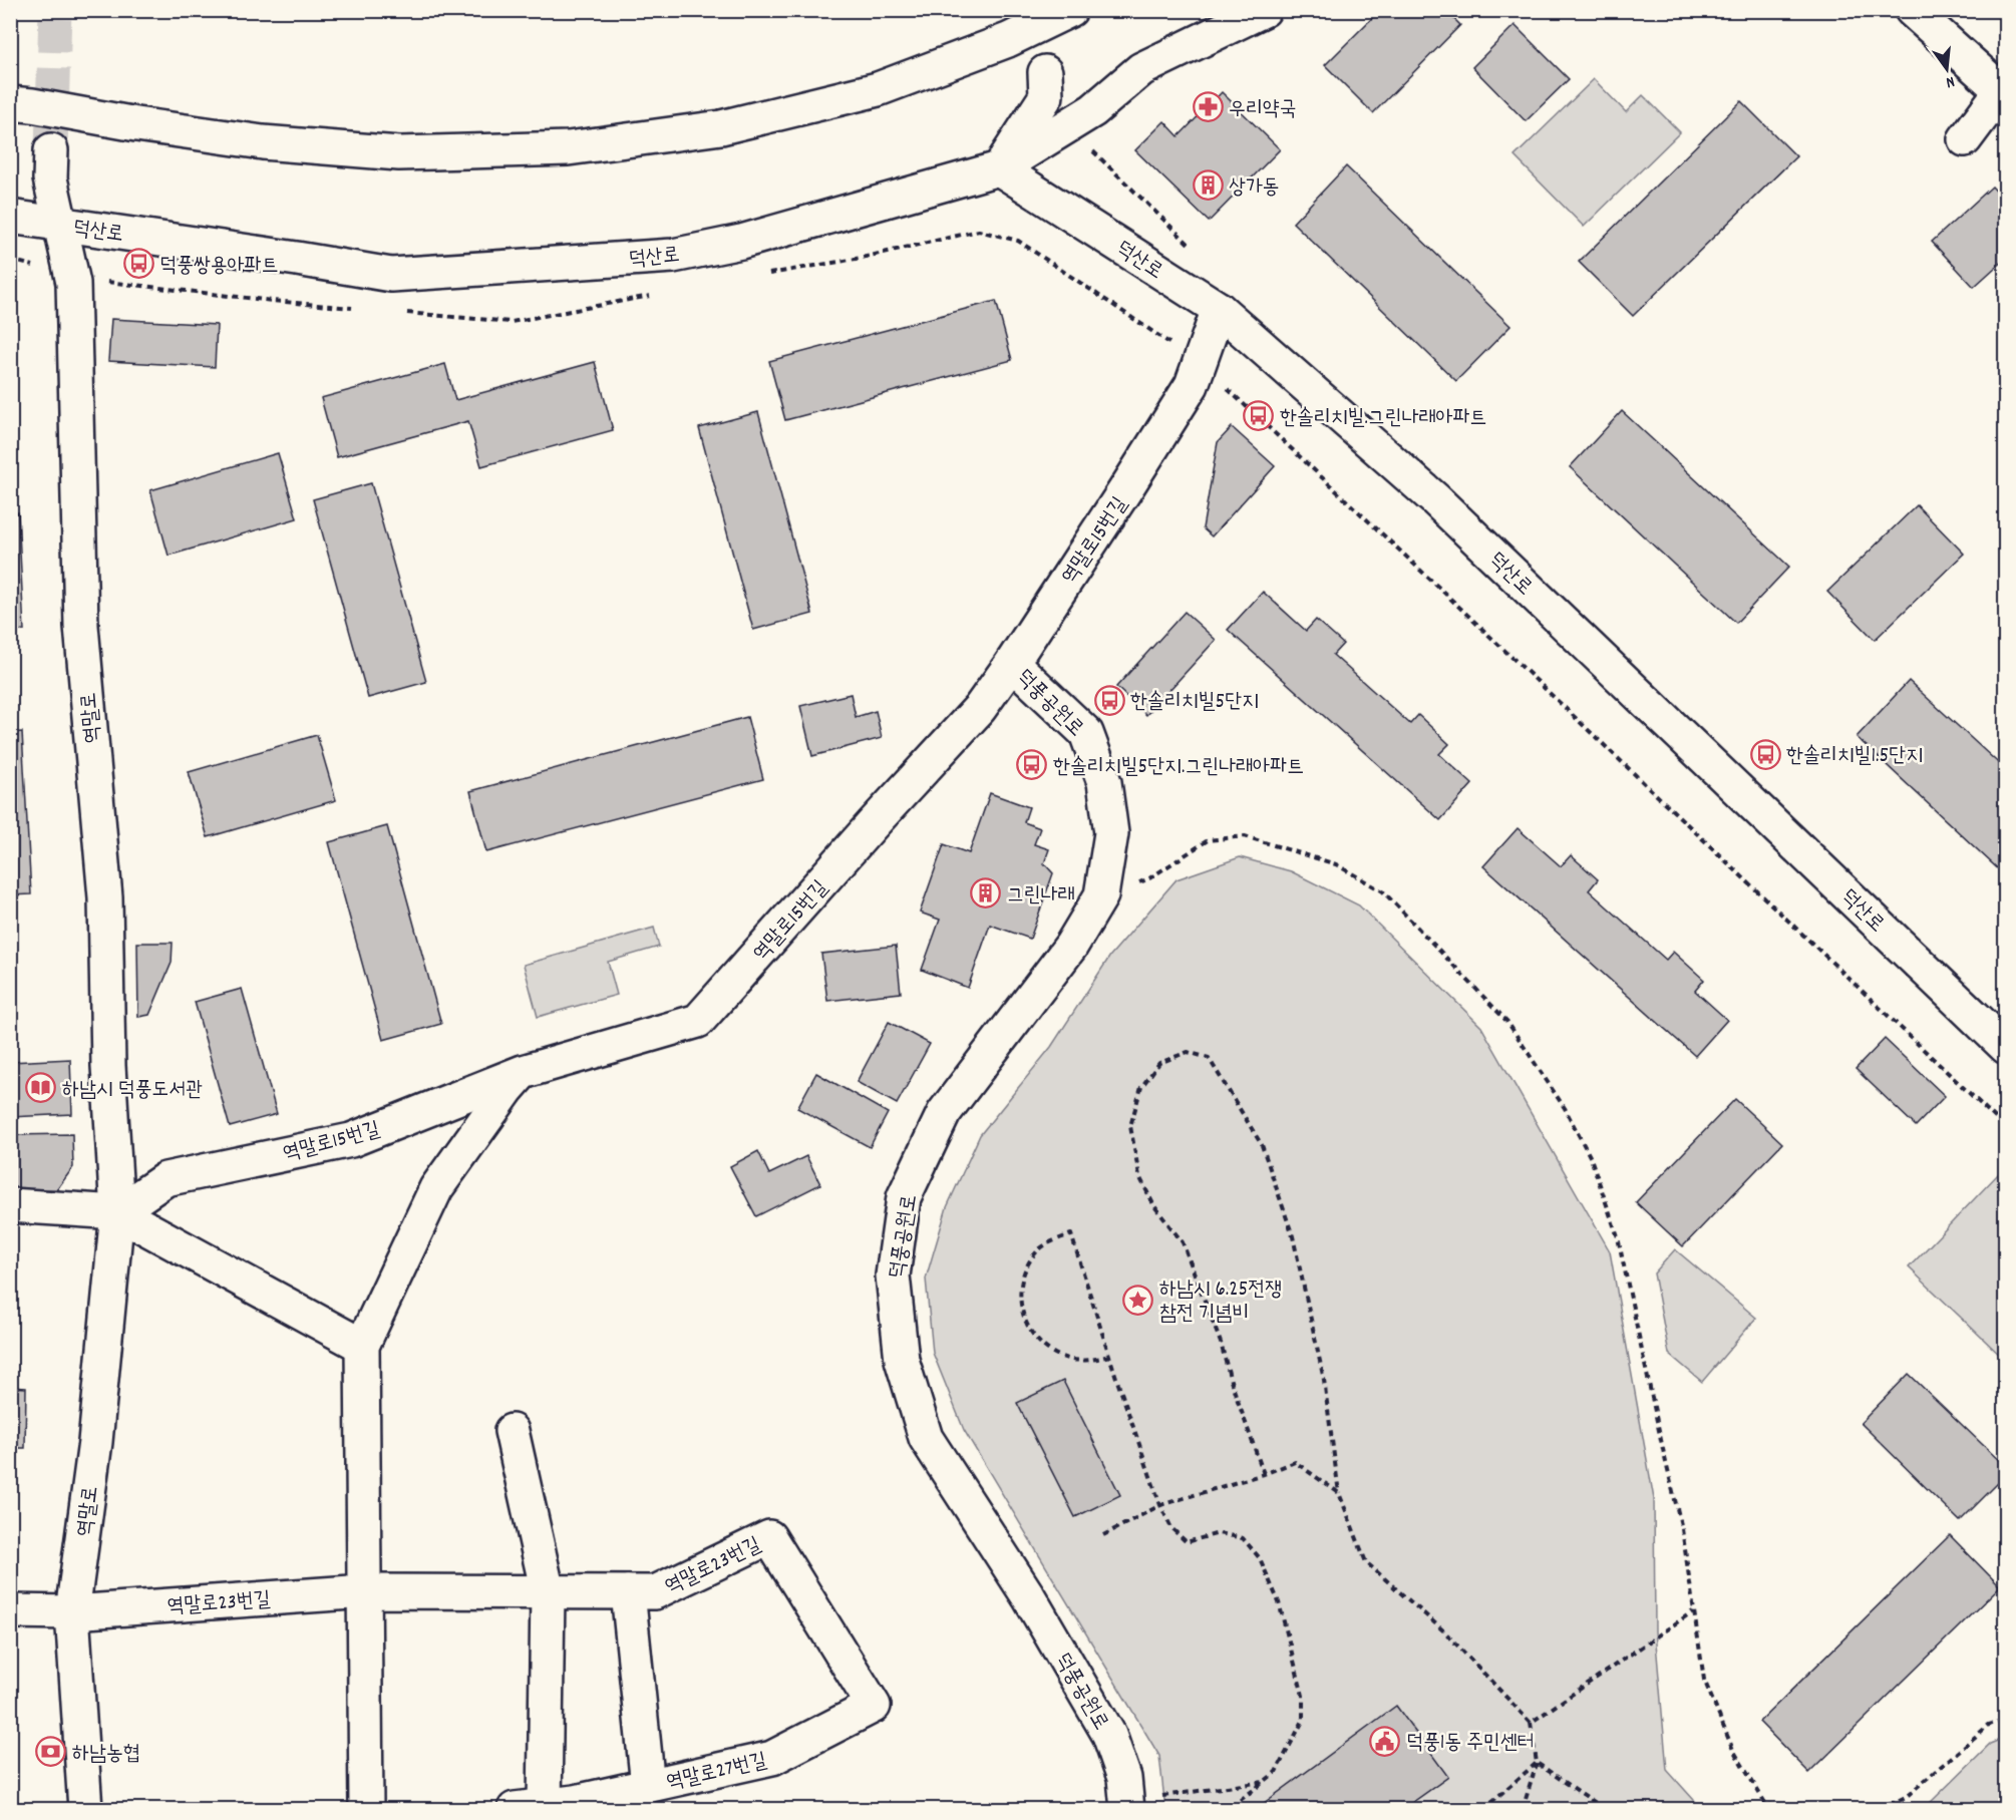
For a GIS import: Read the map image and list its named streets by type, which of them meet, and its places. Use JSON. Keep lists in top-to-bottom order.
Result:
{
  "streets": {
    "main road": [
      "덕산로",
      "역말로15번길",
      "덕풍공원로",
      "역말로",
      "역말로23번길",
      "역말로27번길"
    ]
  },
  "crossings": [
    ["덕산로", "역말로15번길"],
    ["덕산로", "역말로"],
    ["역말로15번길", "덕풍공원로"],
    ["역말로15번길", "역말로"],
    ["역말로", "역말로23번길"],
    ["역말로23번길", "역말로27번길"]
  ],
  "places": {
    "pharmacy": ["우리약국"],
    "building": ["상가동", "그린나래"],
    "bus stop": [
      "덕풍쌍용아파트",
      "한솔리치빌.그린나래아파트",
      "한솔리치빌5단지",
      "한솔리치빌1.5단지",
      "한솔리치빌5단지.그린나래아파트"
    ],
    "library": ["하남시 덕풍도서관"],
    "place": ["하남시 6.25전쟁 참전 기념비"],
    "public building": ["덕풍1동 주민센터"],
    "bank": ["하남농협"]
  },
  "north": "bottom"
}
